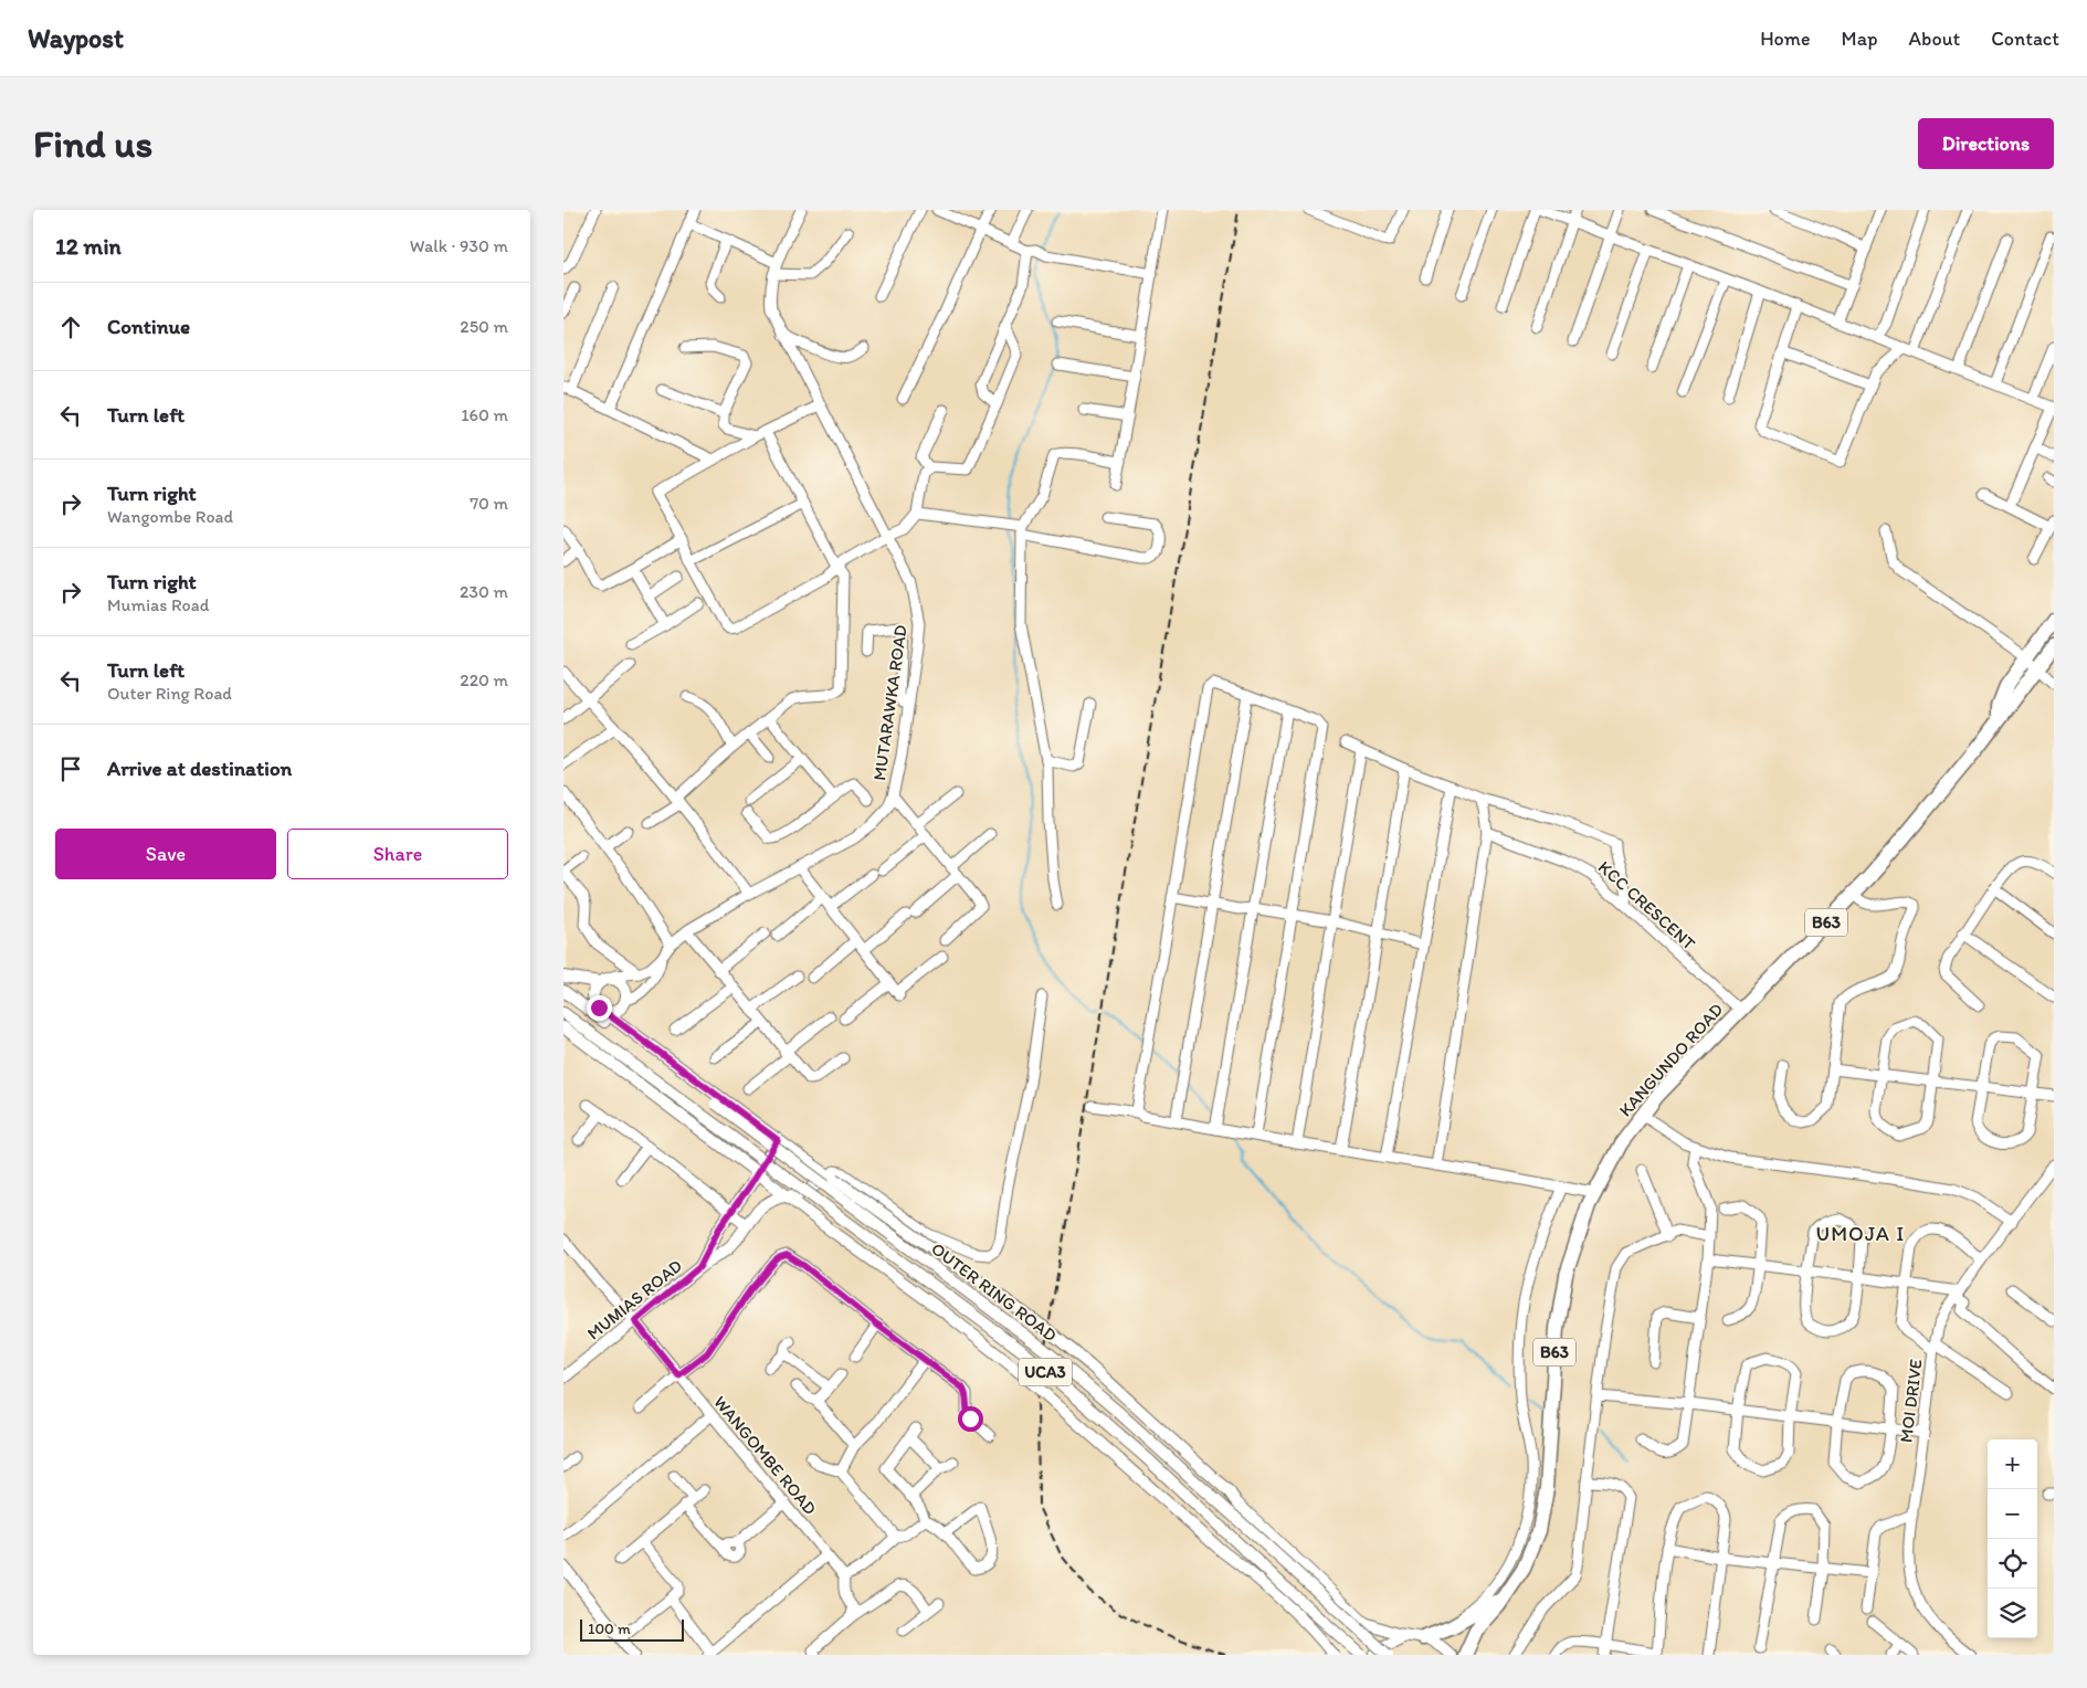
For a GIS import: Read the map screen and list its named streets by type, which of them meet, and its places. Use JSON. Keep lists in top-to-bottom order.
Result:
{
  "streets": {
    "highway": ["B63", "KANGUNDO ROAD"],
    "main road": [
      "MUTARAWKA ROAD",
      "OUTER RING ROAD",
      "MUMIAS ROAD",
      "UCA3"
    ],
    "street": ["KCC CRESCENT", "MOI DRIVE", "WANGOMBE ROAD"]
  },
  "crossings": [
    ["MUTARAWKA ROAD", "UCA3"],
    ["KCC CRESCENT", "KANGUNDO ROAD"],
    ["MUMIAS ROAD", "UCA3"],
    ["MUMIAS ROAD", "WANGOMBE ROAD"]
  ],
  "districts": ["UMOJA I"],
  "scale_bar": "100 m",
  "page": {
    "header": "Waypost",
    "nav": [
      "Home",
      "Map",
      "About",
      "Contact"
    ],
    "buttons": [
      "Directions",
      ["Save", "Share"]
    ],
    "title": "Find us",
    "heading": ["12 min", "Walk · 930 m"],
    "list": [
      ["Continue", "250 m"],
      ["Turn left", "160 m"],
      ["Turn right", "Wangombe Road", "70 m"],
      ["Turn right", "Mumias Road", "230 m"],
      ["Turn left", "Outer Ring Road", "220 m"],
      "Arrive at destination"
    ],
    "map_buttons": ["+", "−"],
    "scale": "100 m"
  }
}
